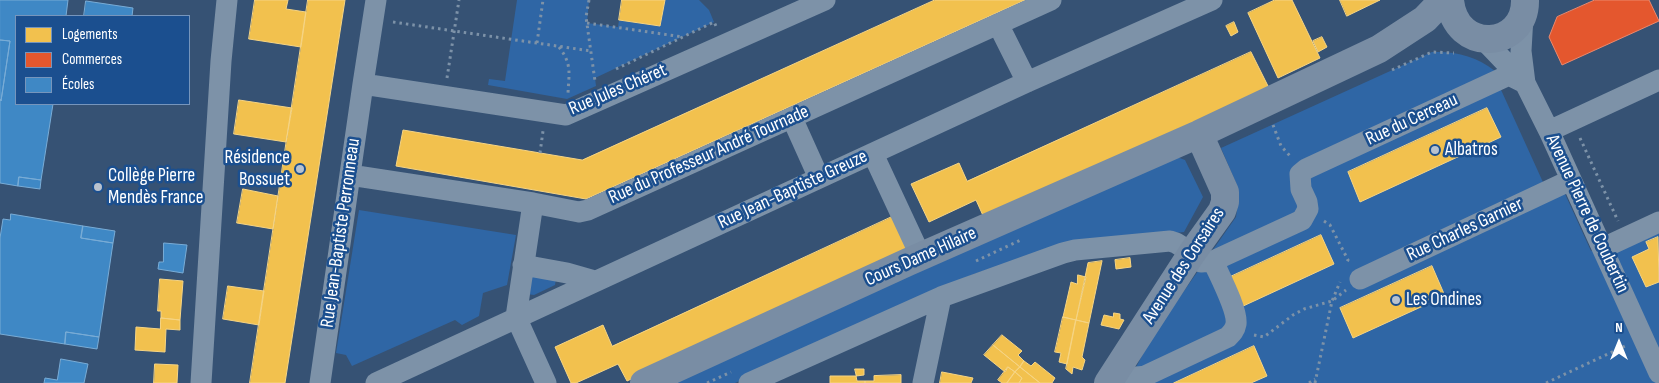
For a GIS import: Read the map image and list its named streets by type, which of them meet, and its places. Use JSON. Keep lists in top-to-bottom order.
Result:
{
  "streets": {
    "street": [
      "Rue Jules Chéret",
      "Rue du Cerceau",
      "Rue du Professeur André Tournade",
      "Rue Jean-Baptiste Greuze",
      "Avenue Pierre de Coubertin",
      "Rue Charles Garnier",
      "Rue Jean-Baptiste Perronneau",
      "Cours Dame Hilaire",
      "Avenue des Corsaires"
    ]
  },
  "crossings": [
    ["Rue Jules Chéret", "Rue Jean-Baptiste Perronneau"],
    ["Rue du Cerceau", "Avenue Pierre de Coubertin"],
    ["Rue du Professeur André Tournade", "Rue Jean-Baptiste Perronneau"],
    ["Avenue Pierre de Coubertin", "Rue Charles Garnier"],
    ["Cours Dame Hilaire", "Avenue des Corsaires"]
  ],
  "places": [
    "Albatros",
    "Résidence Bossuet",
    "Collège Pierre Mendès France",
    "Les Ondines"
  ],
  "legend": ["Logements", "Commerces", "Écoles"],
  "north": "top"
}
